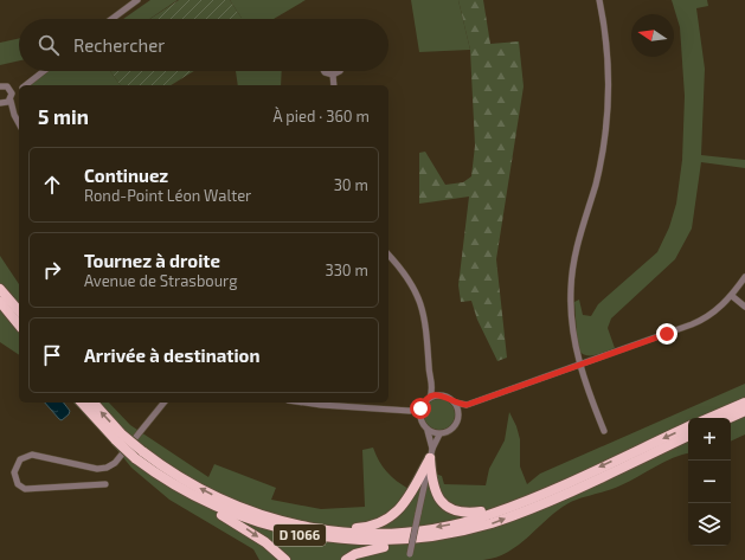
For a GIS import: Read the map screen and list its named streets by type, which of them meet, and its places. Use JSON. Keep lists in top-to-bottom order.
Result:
{
  "streets": {
    "highway": ["D 1066"]
  },
  "north": "left",
  "page": {
    "search": "Rechercher",
    "heading": ["5 min", "À pied · 360 m"],
    "list": [
      ["Continuez", "Rond-Point Léon Walter", "30 m"],
      ["Tournez à droite", "Avenue de Strasbourg", "330 m"],
      "Arrivée à destination"
    ],
    "map_buttons": ["+", "−"]
  }
}
